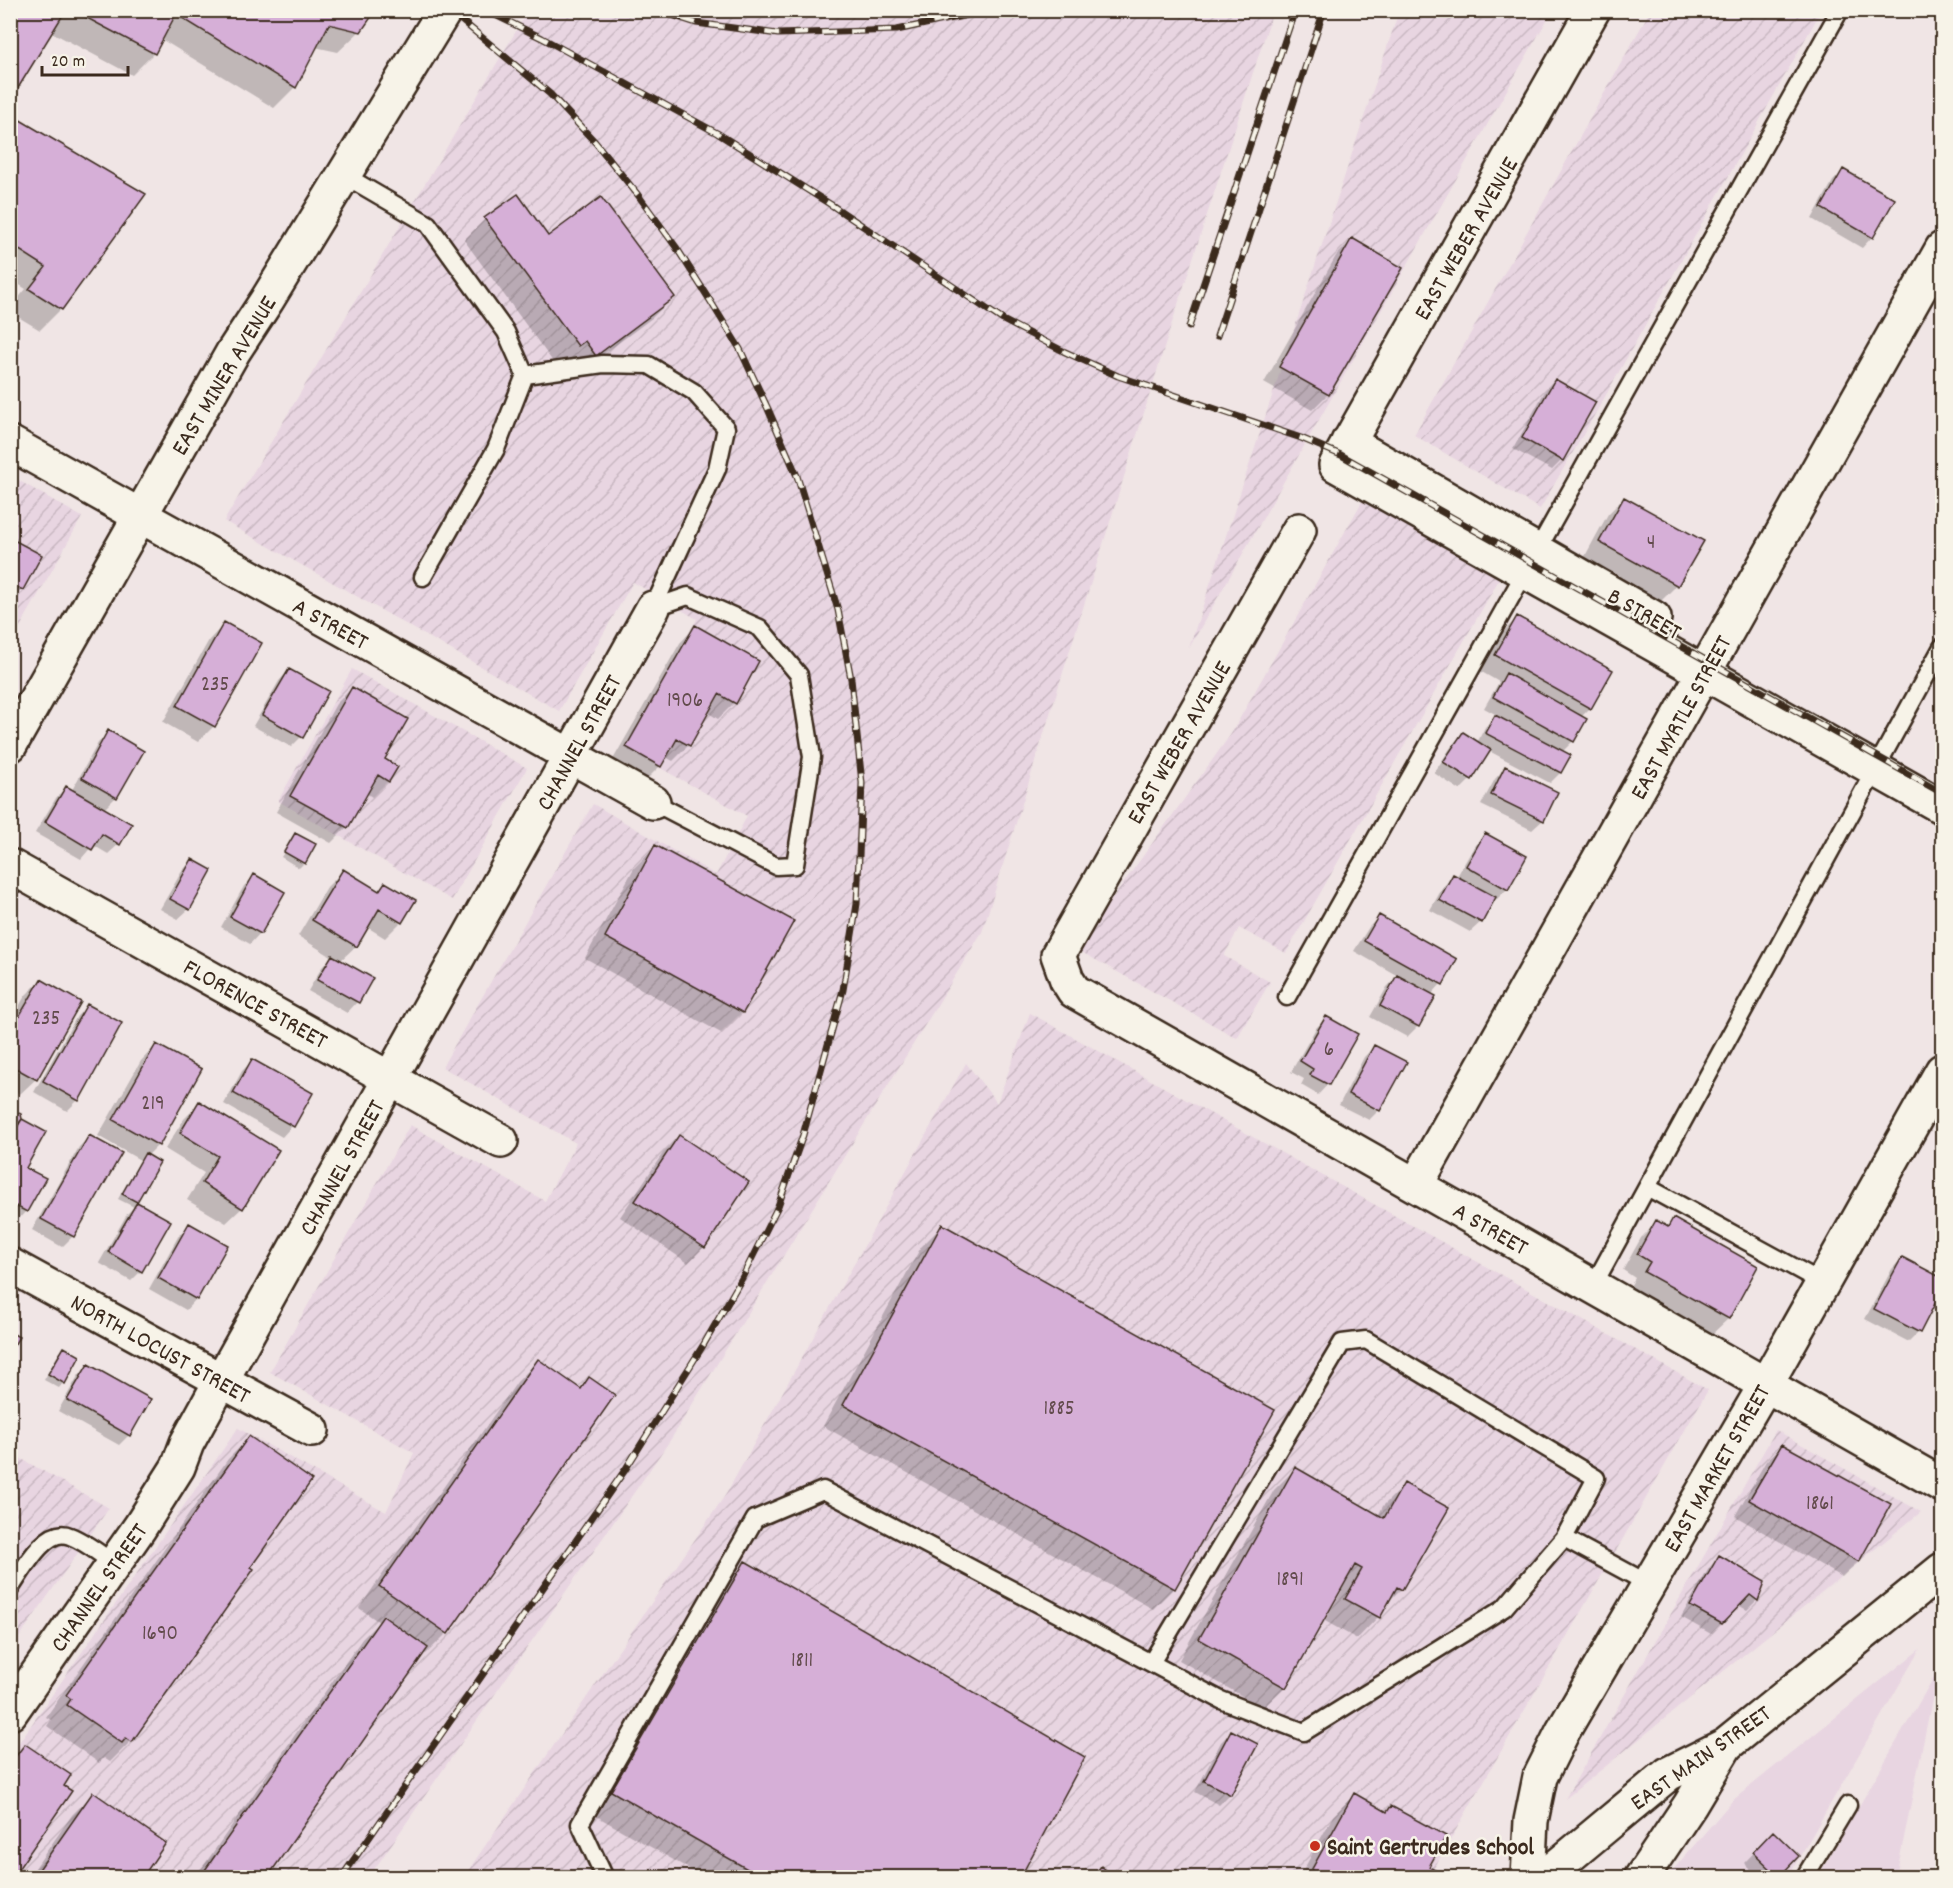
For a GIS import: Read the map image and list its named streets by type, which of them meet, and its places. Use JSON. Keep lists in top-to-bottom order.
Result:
{
  "streets": {
    "street": [
      "EAST WEBER AVENUE",
      "EAST MINER AVENUE",
      "B STREET",
      "A STREET",
      "EAST MYRTLE STREET",
      "CHANNEL STREET",
      "FLORENCE STREET",
      "NORTH LOCUST STREET",
      "EAST MARKET STREET",
      "EAST MAIN STREET"
    ]
  },
  "crossings": [
    ["EAST WEBER AVENUE", "B STREET"],
    ["EAST WEBER AVENUE", "A STREET"],
    ["EAST MINER AVENUE", "A STREET"],
    ["B STREET", "EAST MYRTLE STREET"],
    ["A STREET", "EAST MYRTLE STREET"],
    ["A STREET", "CHANNEL STREET"],
    ["A STREET", "EAST MARKET STREET"],
    ["CHANNEL STREET", "FLORENCE STREET"],
    ["CHANNEL STREET", "NORTH LOCUST STREET"]
  ],
  "places": ["Saint Gertrudes School"],
  "house_numbers": [
    "4",
    "235",
    "1906",
    "235",
    "6",
    "219",
    "1885",
    "1861",
    "1891",
    "1690",
    "1811"
  ],
  "scale_bar": "20 m"
}
